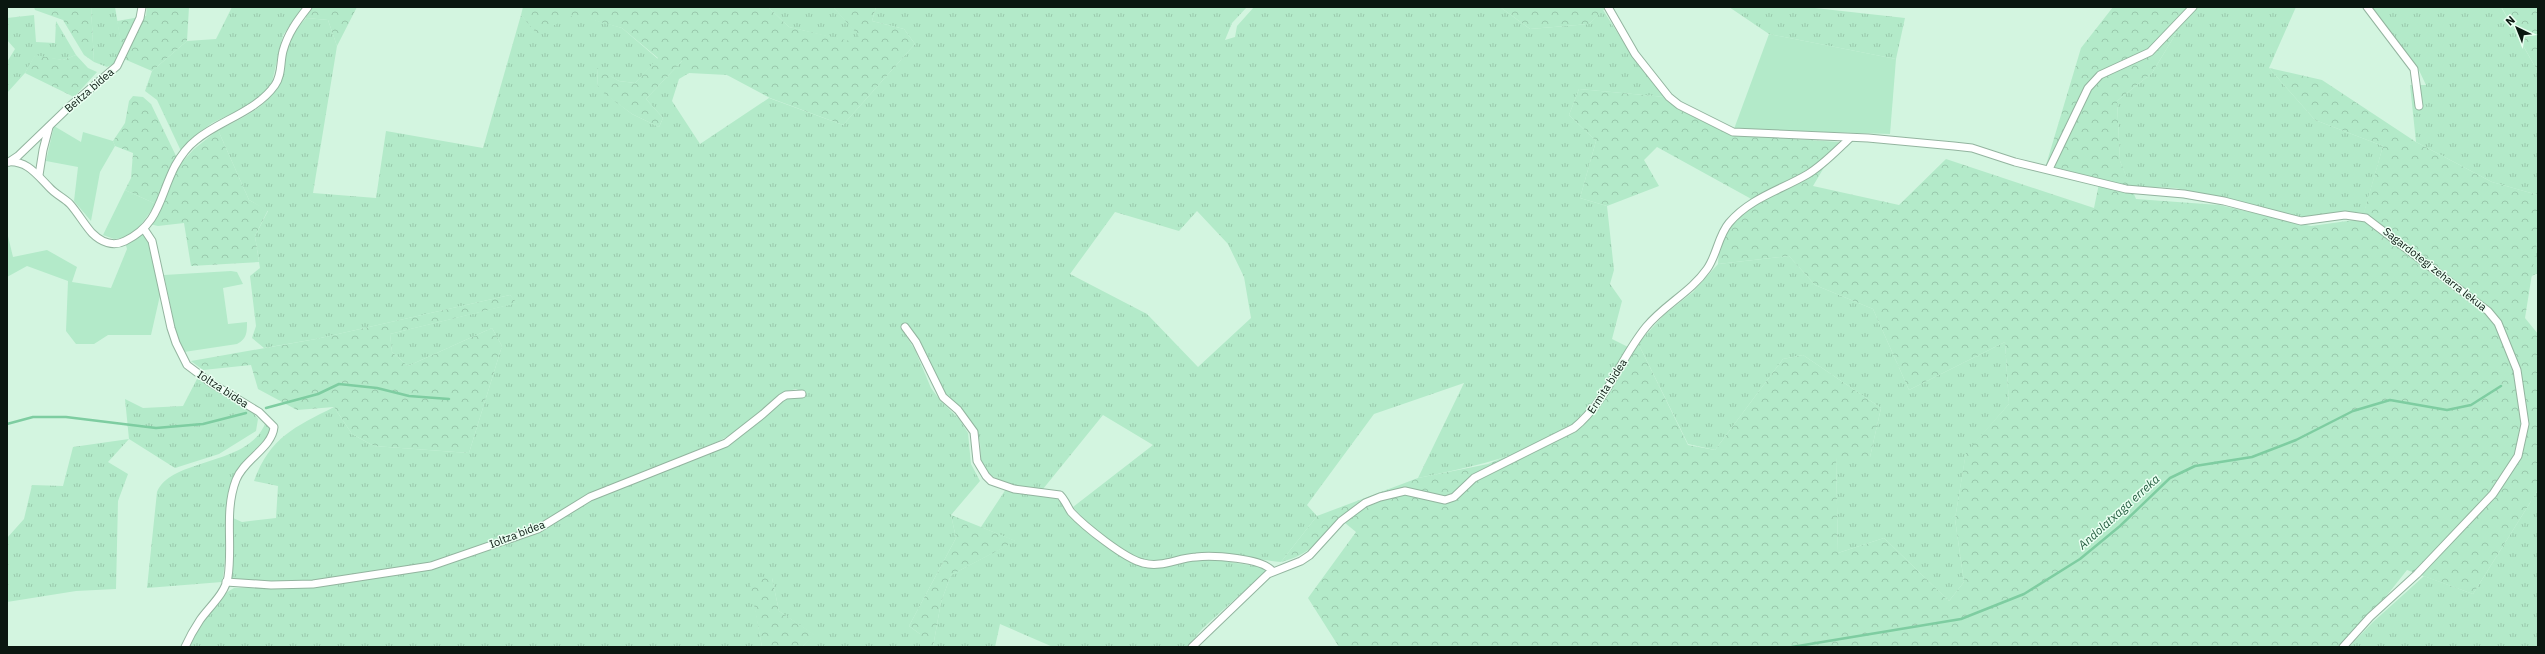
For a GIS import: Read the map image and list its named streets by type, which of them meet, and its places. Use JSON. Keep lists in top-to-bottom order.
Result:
{
  "streets": {
    "street": [
      "Beitza bidea",
      "Sagardotegi zeharra lekua",
      "Ermita bidea",
      "Ioltza bidea"
    ]
  },
  "crossings": [
    ["Sagardotegi zeharra lekua", "Ermita bidea"]
  ],
  "water": ["Andolatxaga erreka"],
  "north": "top left"
}
